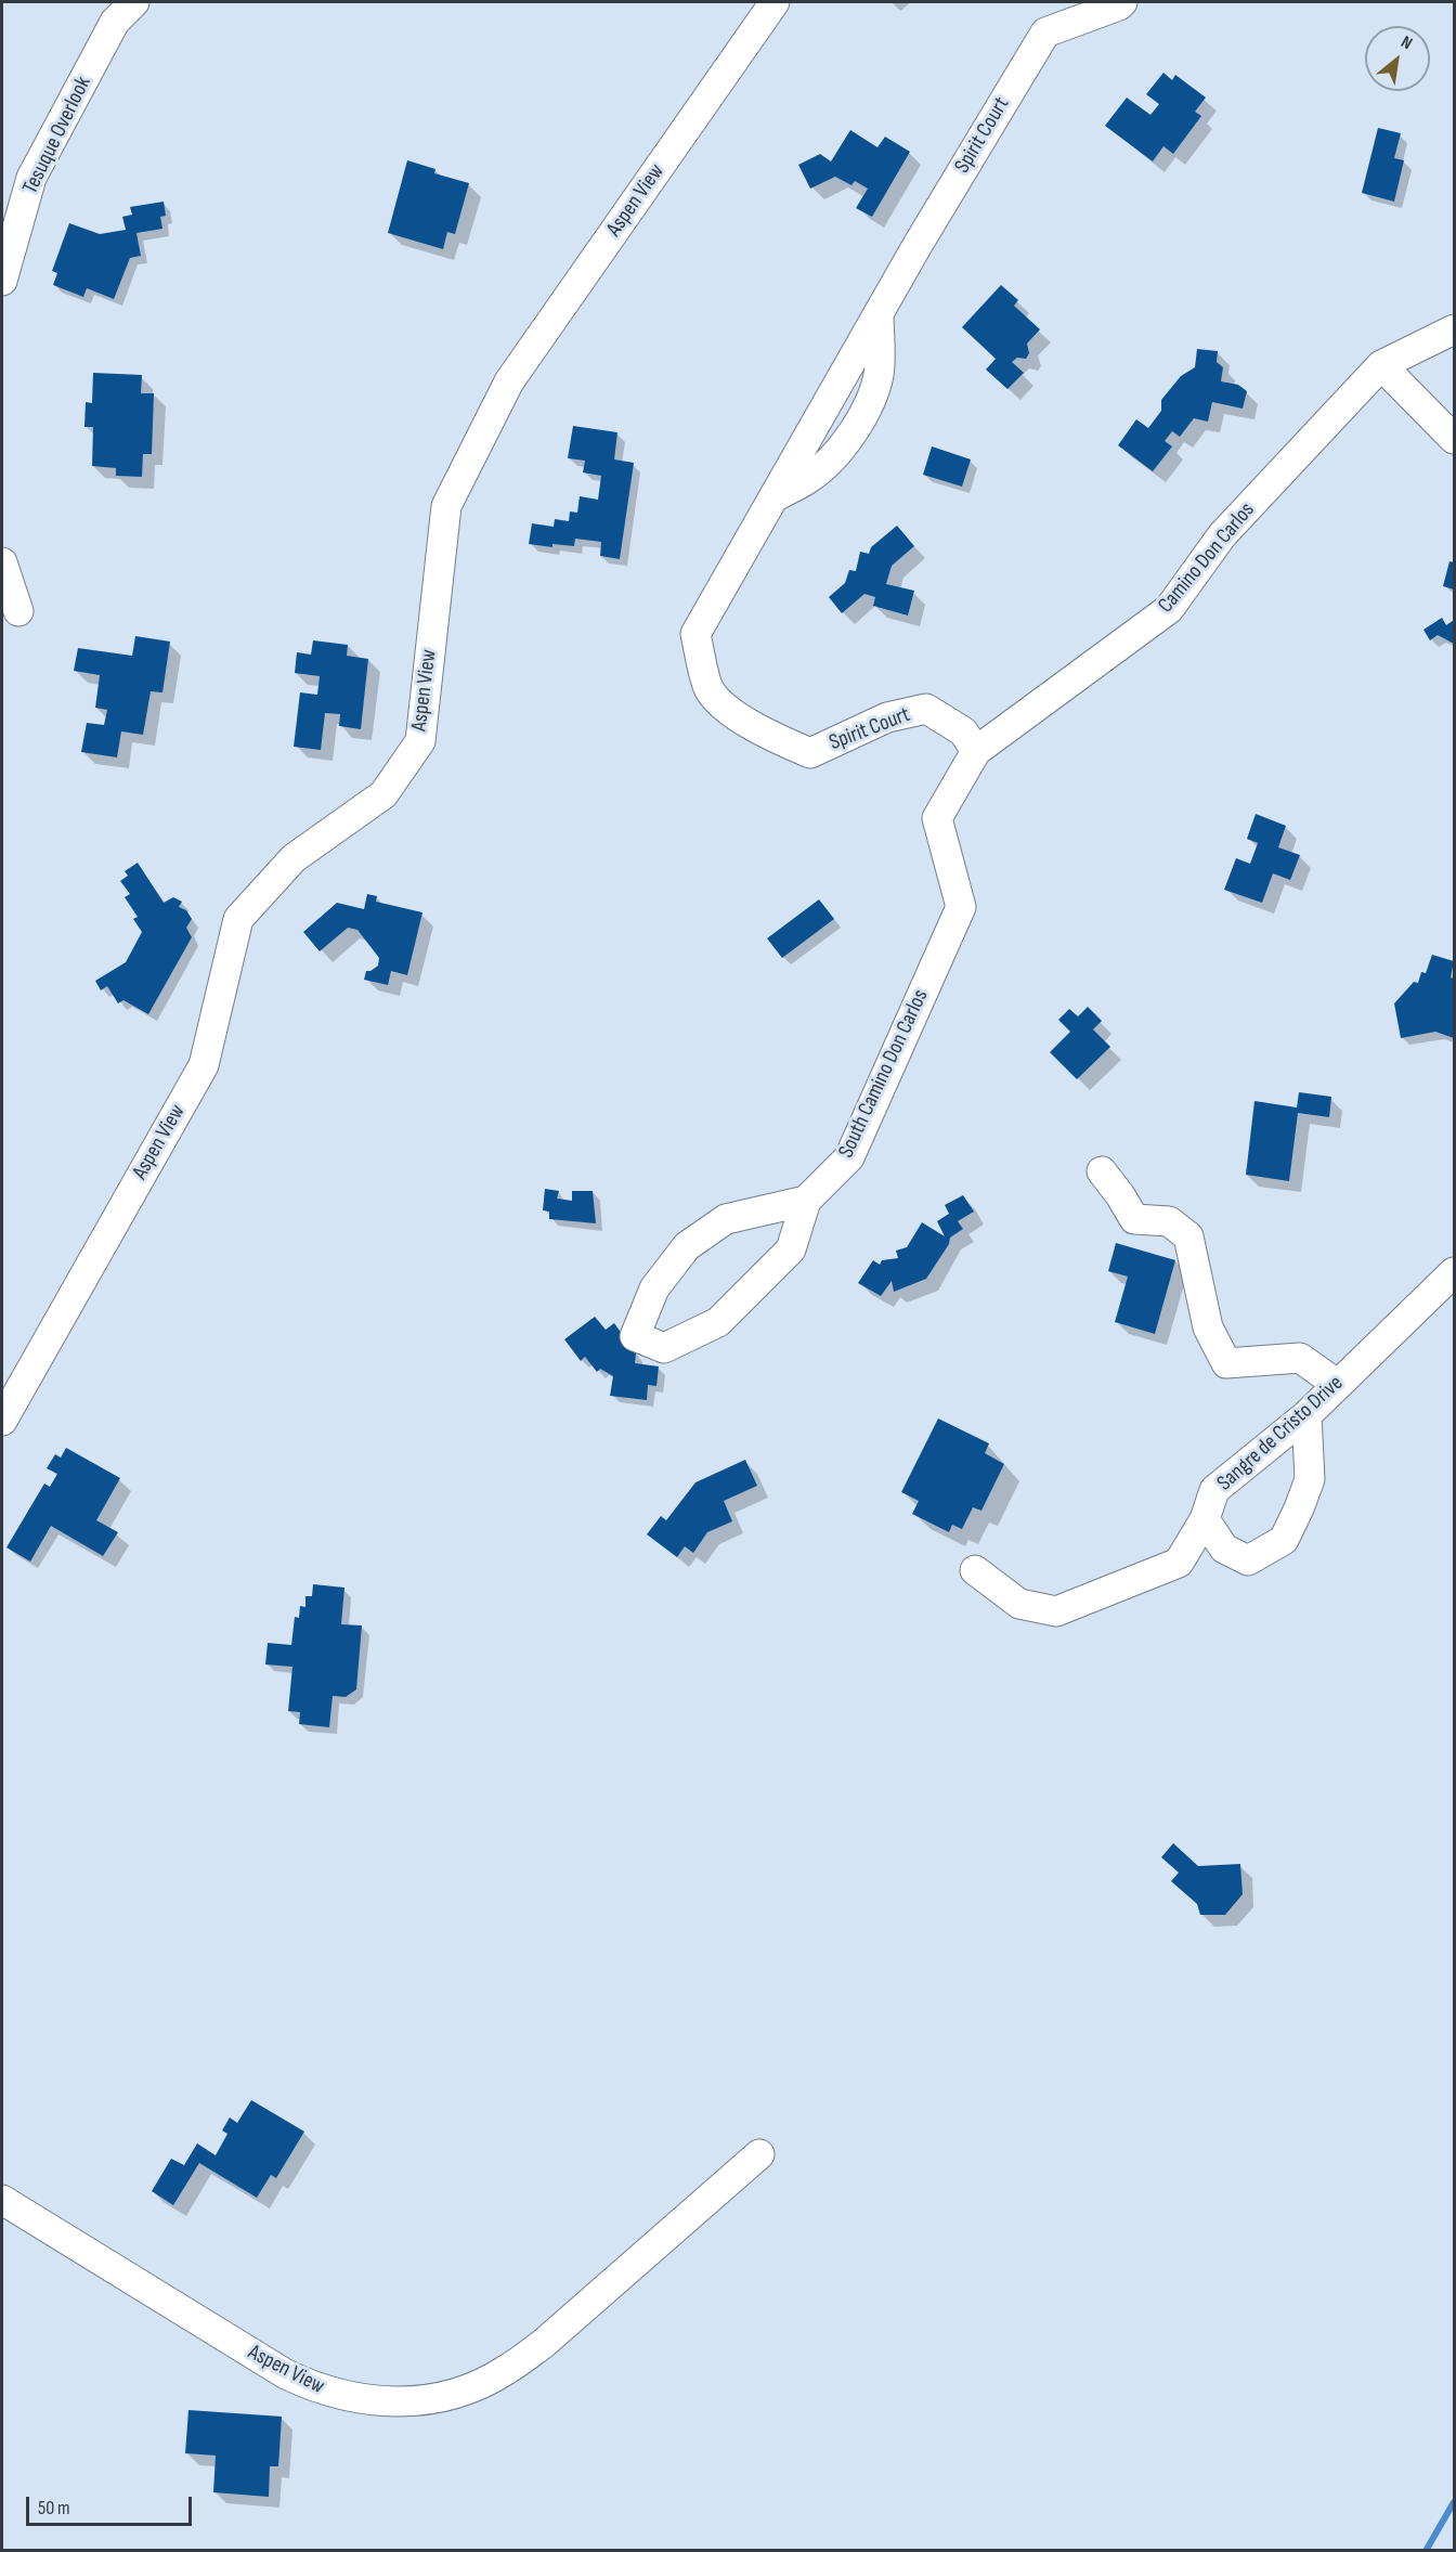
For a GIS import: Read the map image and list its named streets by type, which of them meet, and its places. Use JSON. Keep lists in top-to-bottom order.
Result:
{
  "streets": {
    "street": [
      "Tesuque Overlook",
      "Spirit Court",
      "Aspen View",
      "Camino Don Carlos",
      "South Camino Don Carlos",
      "Sangre de Cristo Drive"
    ]
  },
  "crossings": [
    ["Spirit Court", "Camino Don Carlos"],
    ["Spirit Court", "South Camino Don Carlos"],
    ["Camino Don Carlos", "South Camino Don Carlos"]
  ],
  "scale_bar": "50 m",
  "north": "top right"
}
